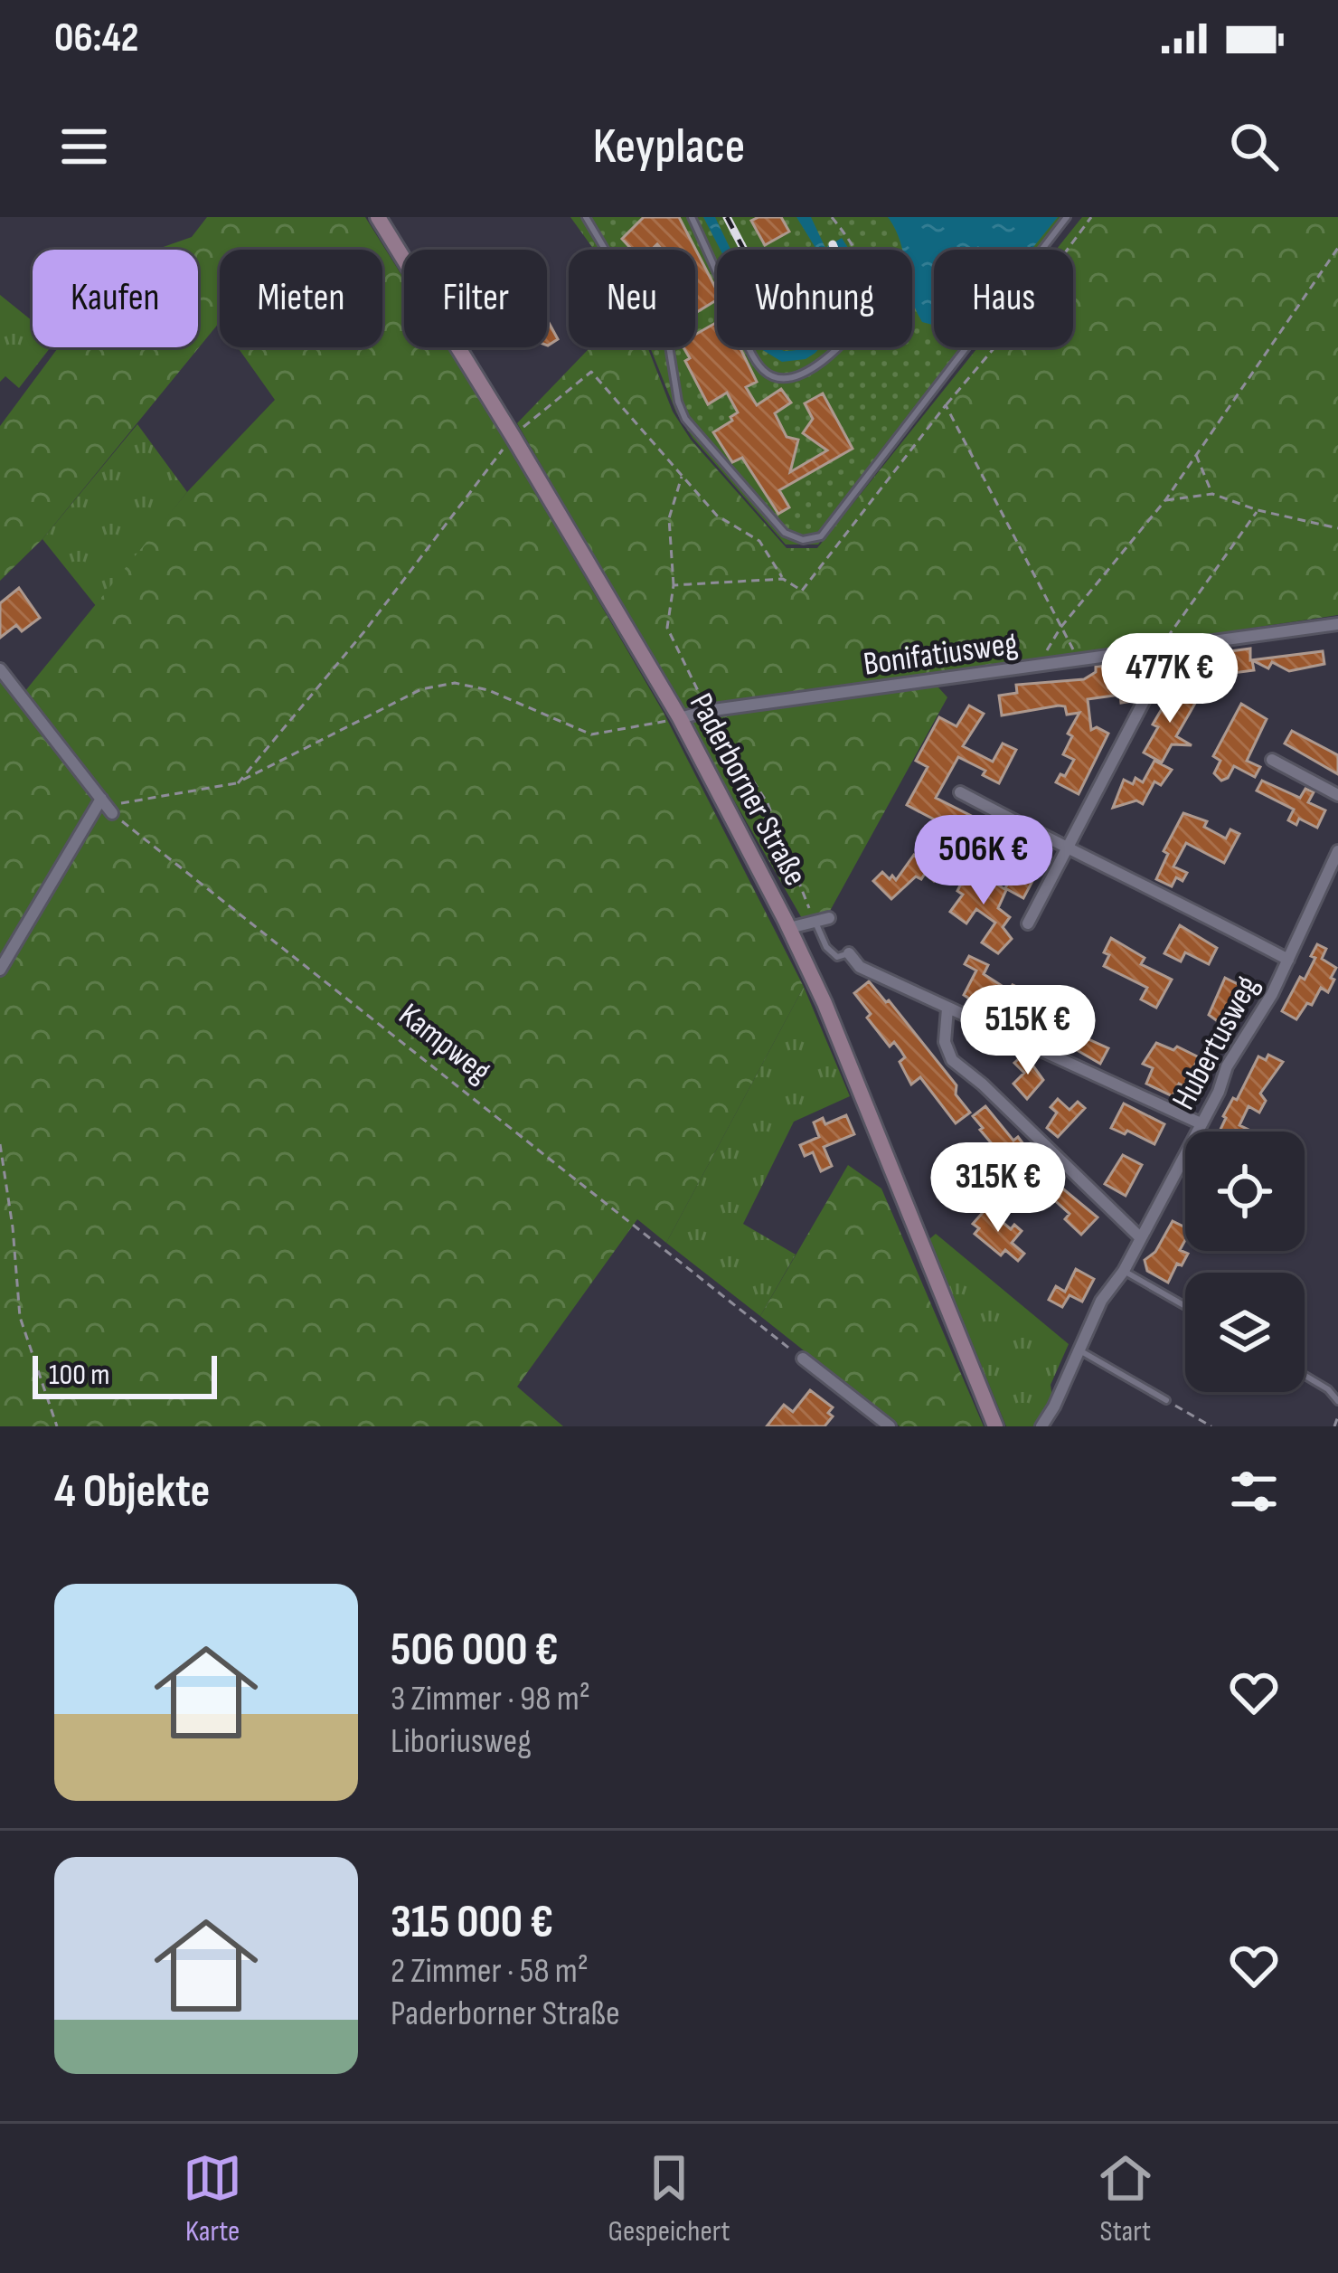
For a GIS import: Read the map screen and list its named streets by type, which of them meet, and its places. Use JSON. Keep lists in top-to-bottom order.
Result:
{
  "streets": {
    "main road": ["Paderborner Straße"],
    "street": ["Bonifatiusweg", "Hubertusweg"],
    "path": ["Kampweg"]
  },
  "crossings": [
    ["Bonifatiusweg", "Paderborner Straße"]
  ],
  "scale_bar": "100 m",
  "page": {
    "status": "06:42",
    "header": "Keyplace",
    "chip": [
      "Kaufen",
      "Mieten",
      "Filter",
      "Neu",
      "Wohnung",
      "Haus"
    ],
    "price": [
      "477K €",
      "506K €",
      "515K €",
      "315K €"
    ],
    "scale": "100 m",
    "heading": "4 Objekte",
    "list": [
      {
        "name": "506 000 €",
        "note": "3 Zimmer · 98 m² · Liboriusweg"
      },
      {
        "name": "315 000 €",
        "note": "2 Zimmer · 58 m² · Paderborner Straße"
      }
    ],
    "tabs": ["Karte", "Gespeichert", "Start"]
  }
}
